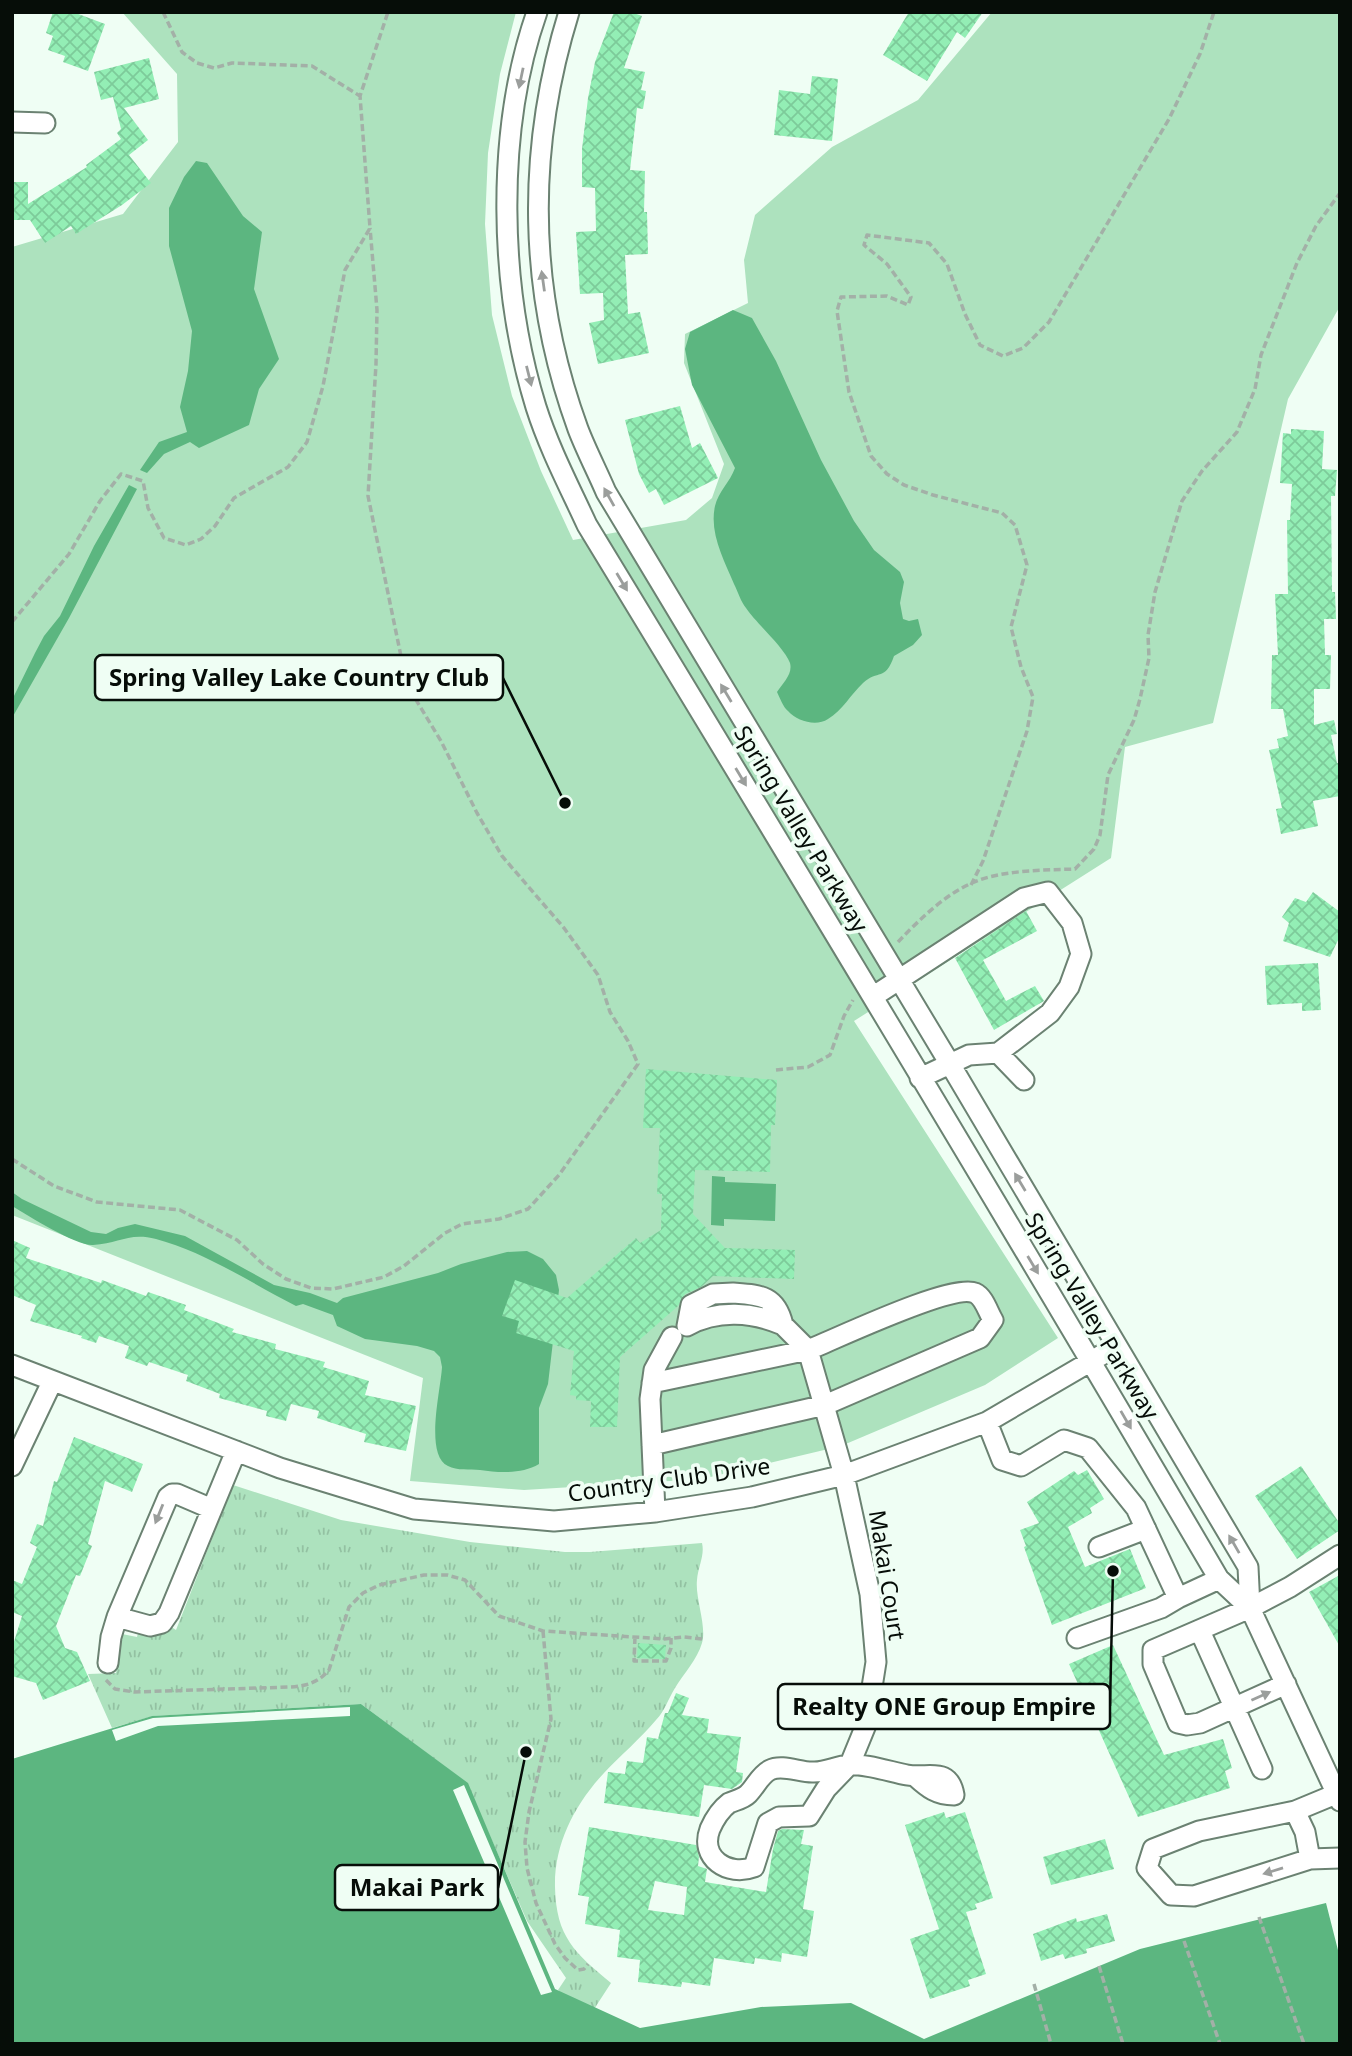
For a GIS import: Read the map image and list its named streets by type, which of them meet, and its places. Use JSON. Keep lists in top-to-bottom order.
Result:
{
  "streets": {
    "street": ["Spring Valley Parkway", "Country Club Drive", "Makai Court"]
  },
  "crossings": [
    ["Spring Valley Parkway", "Country Club Drive"],
    ["Country Club Drive", "Makai Court"]
  ],
  "places": ["Spring Valley Lake Country Club", "Realty ONE Group Empire", "Makai Park"]
}
